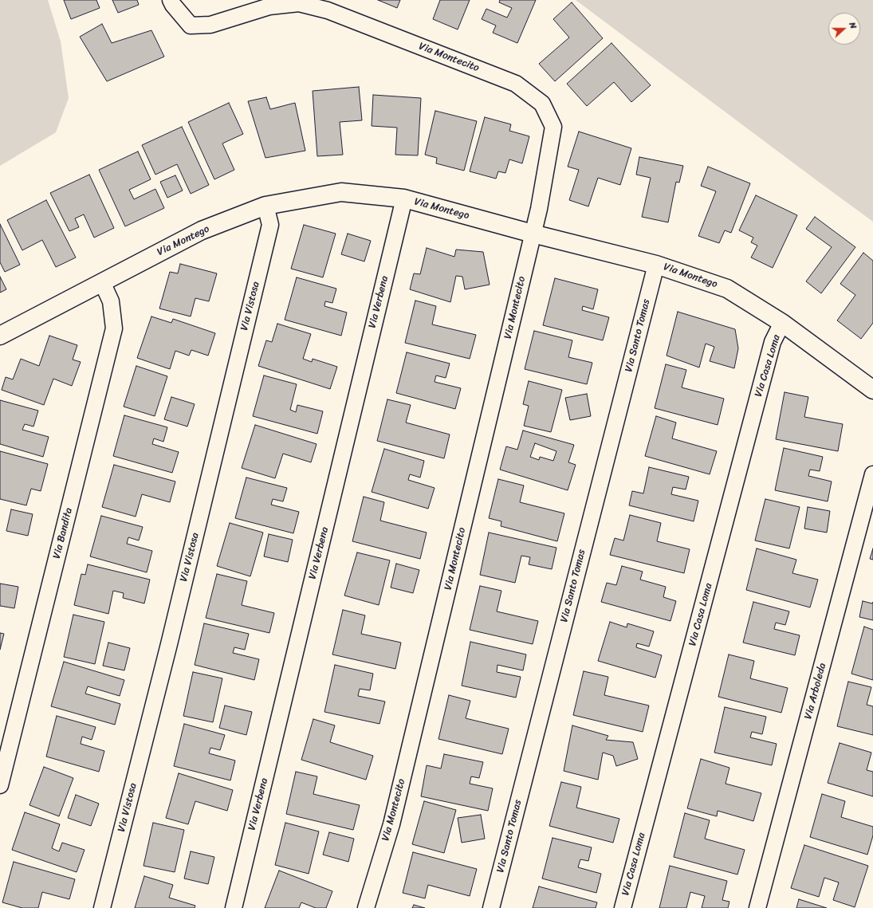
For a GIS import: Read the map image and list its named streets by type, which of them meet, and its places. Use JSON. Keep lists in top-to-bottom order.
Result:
{
  "streets": {
    "street": [
      "Via Montecito",
      "Via Montego",
      "Via Verbena",
      "Via Vistosa",
      "Via Santo Tomas",
      "Via Casa Loma",
      "Via Bandita",
      "Via Arboleda"
    ]
  },
  "crossings": [
    ["Via Montecito", "Via Montego"],
    ["Via Montego", "Via Verbena"],
    ["Via Montego", "Via Vistosa"],
    ["Via Montego", "Via Santo Tomas"],
    ["Via Montego", "Via Casa Loma"],
    ["Via Montego", "Via Bandita"]
  ],
  "north": "right"
}
